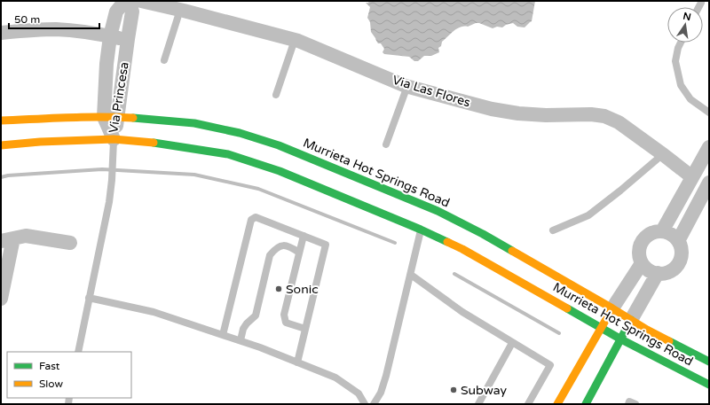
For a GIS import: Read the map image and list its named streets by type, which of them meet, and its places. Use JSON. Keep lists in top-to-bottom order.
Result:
{
  "streets": {
    "main road": ["Murrieta Hot Springs Road"],
    "street": ["Via Las Flores", "Via Princesa"]
  },
  "crossings": [
    ["Via Princesa", "Murrieta Hot Springs Road"]
  ],
  "places": ["Sonic", "Subway"],
  "legend": ["Fast", "Slow"],
  "scale_bar": "50 m",
  "north": "top"
}
